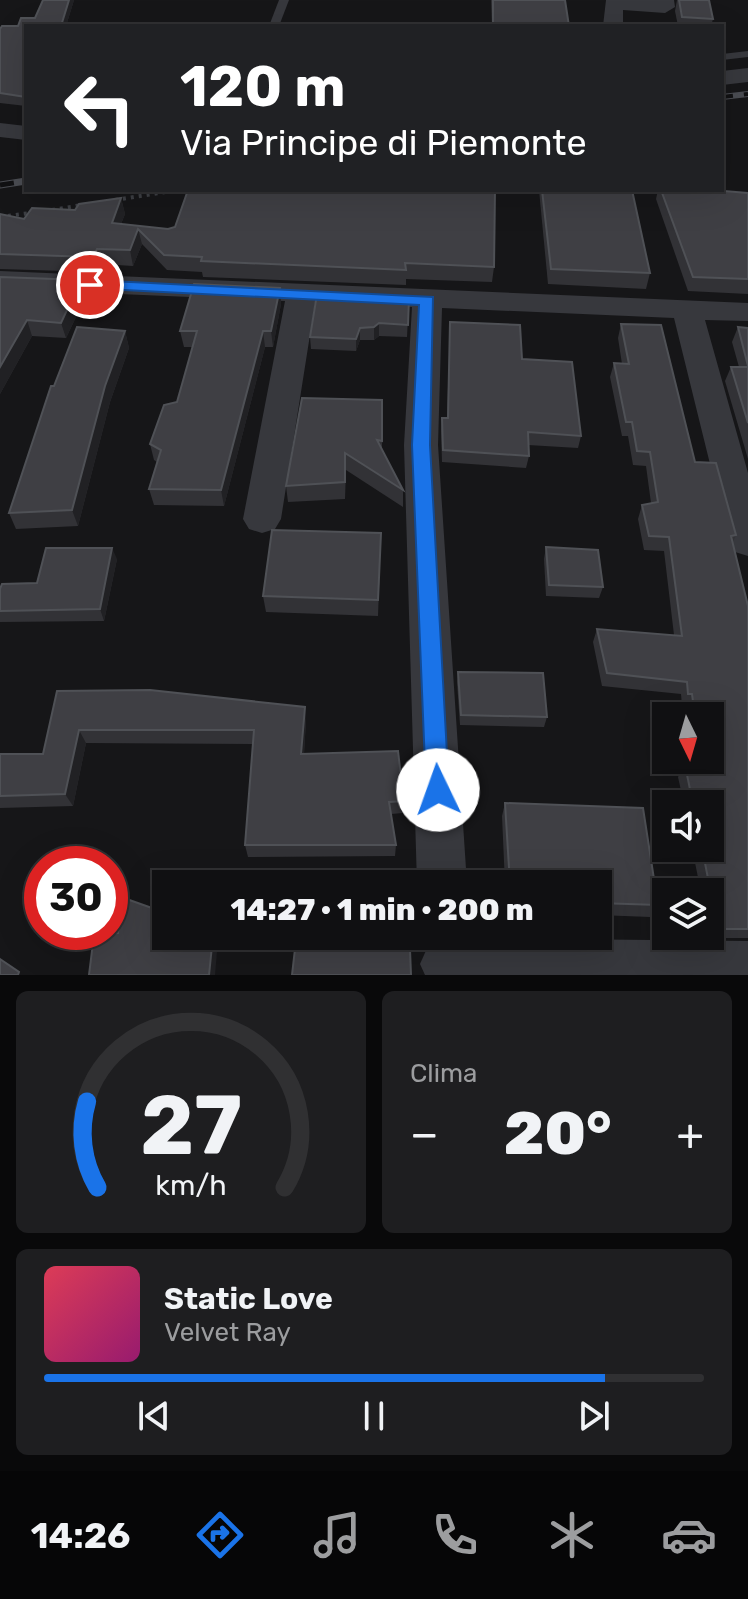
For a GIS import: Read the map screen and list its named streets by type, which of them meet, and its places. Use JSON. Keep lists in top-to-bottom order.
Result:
{
  "north": "bottom",
  "page": {
    "turn": ["120 m", "Via Principe di Piemonte"],
    "limit": "30",
    "trip": "14:27 · 1 min · 200 m",
    "tile": "Clima",
    "heat": ["−", "20°", "+"],
    "song": ["Static Love", "Velvet Ray"],
    "tabs": "14:26",
    "gauge": ["27", "km/h"]
  }
}
